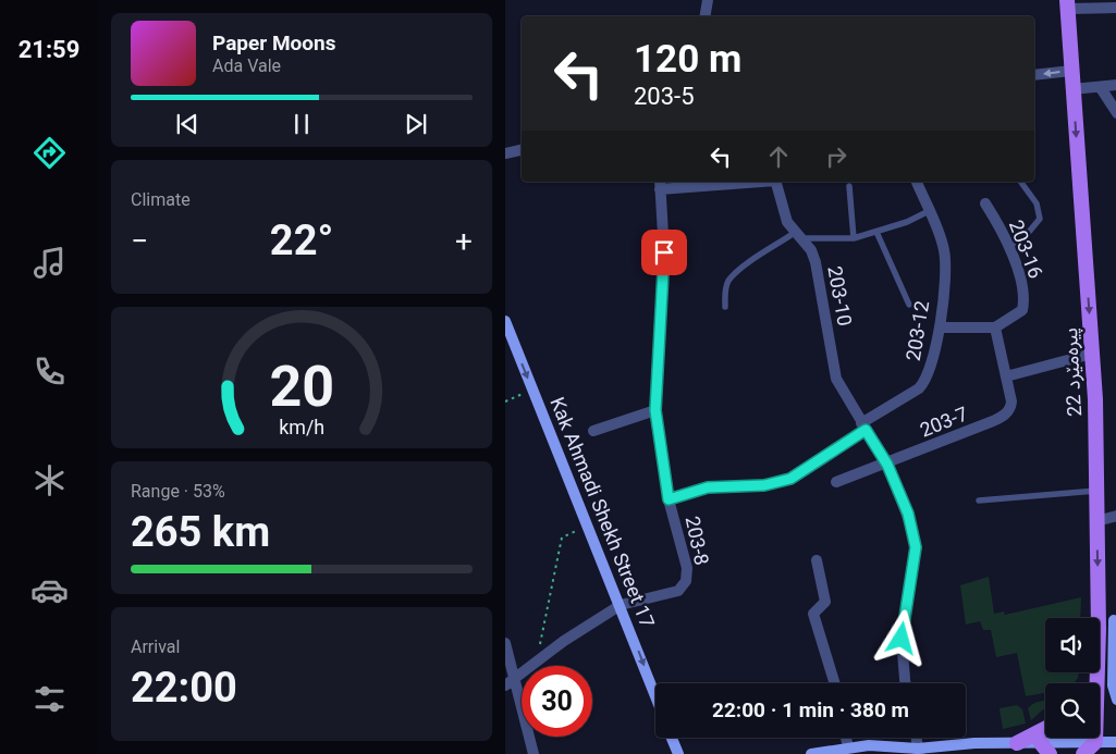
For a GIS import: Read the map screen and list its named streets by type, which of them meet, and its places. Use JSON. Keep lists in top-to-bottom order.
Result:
{
  "streets": {
    "main road": ["22 پیرەمێرد", "Kak Ahmadi Shekh Street 17"],
    "street": [
      "203-16",
      "203-10",
      "203-12",
      "203-7",
      "203-8"
    ]
  },
  "crossings": [
    ["203-10", "203-12"],
    ["203-10", "203-7"],
    ["203-12", "203-8"],
    ["Kak Ahmadi Shekh Street 17", "203-8"]
  ],
  "one_way": ["22 پیرەمێرد", "Kak Ahmadi Shekh Street 17"],
  "page": {
    "tabs": "21:59",
    "turn": ["120 m", "203-5"],
    "song": ["Paper Moons", "Ada Vale"],
    "tile": [
      "Climate",
      ["Range · 53%", "265 km"],
      ["Arrival", "22:00"]
    ],
    "heat": ["−", "22°", "+"],
    "limit": "30",
    "trip": "22:00 · 1 min · 380 m",
    "gauge": ["20", "km/h"]
  }
}
